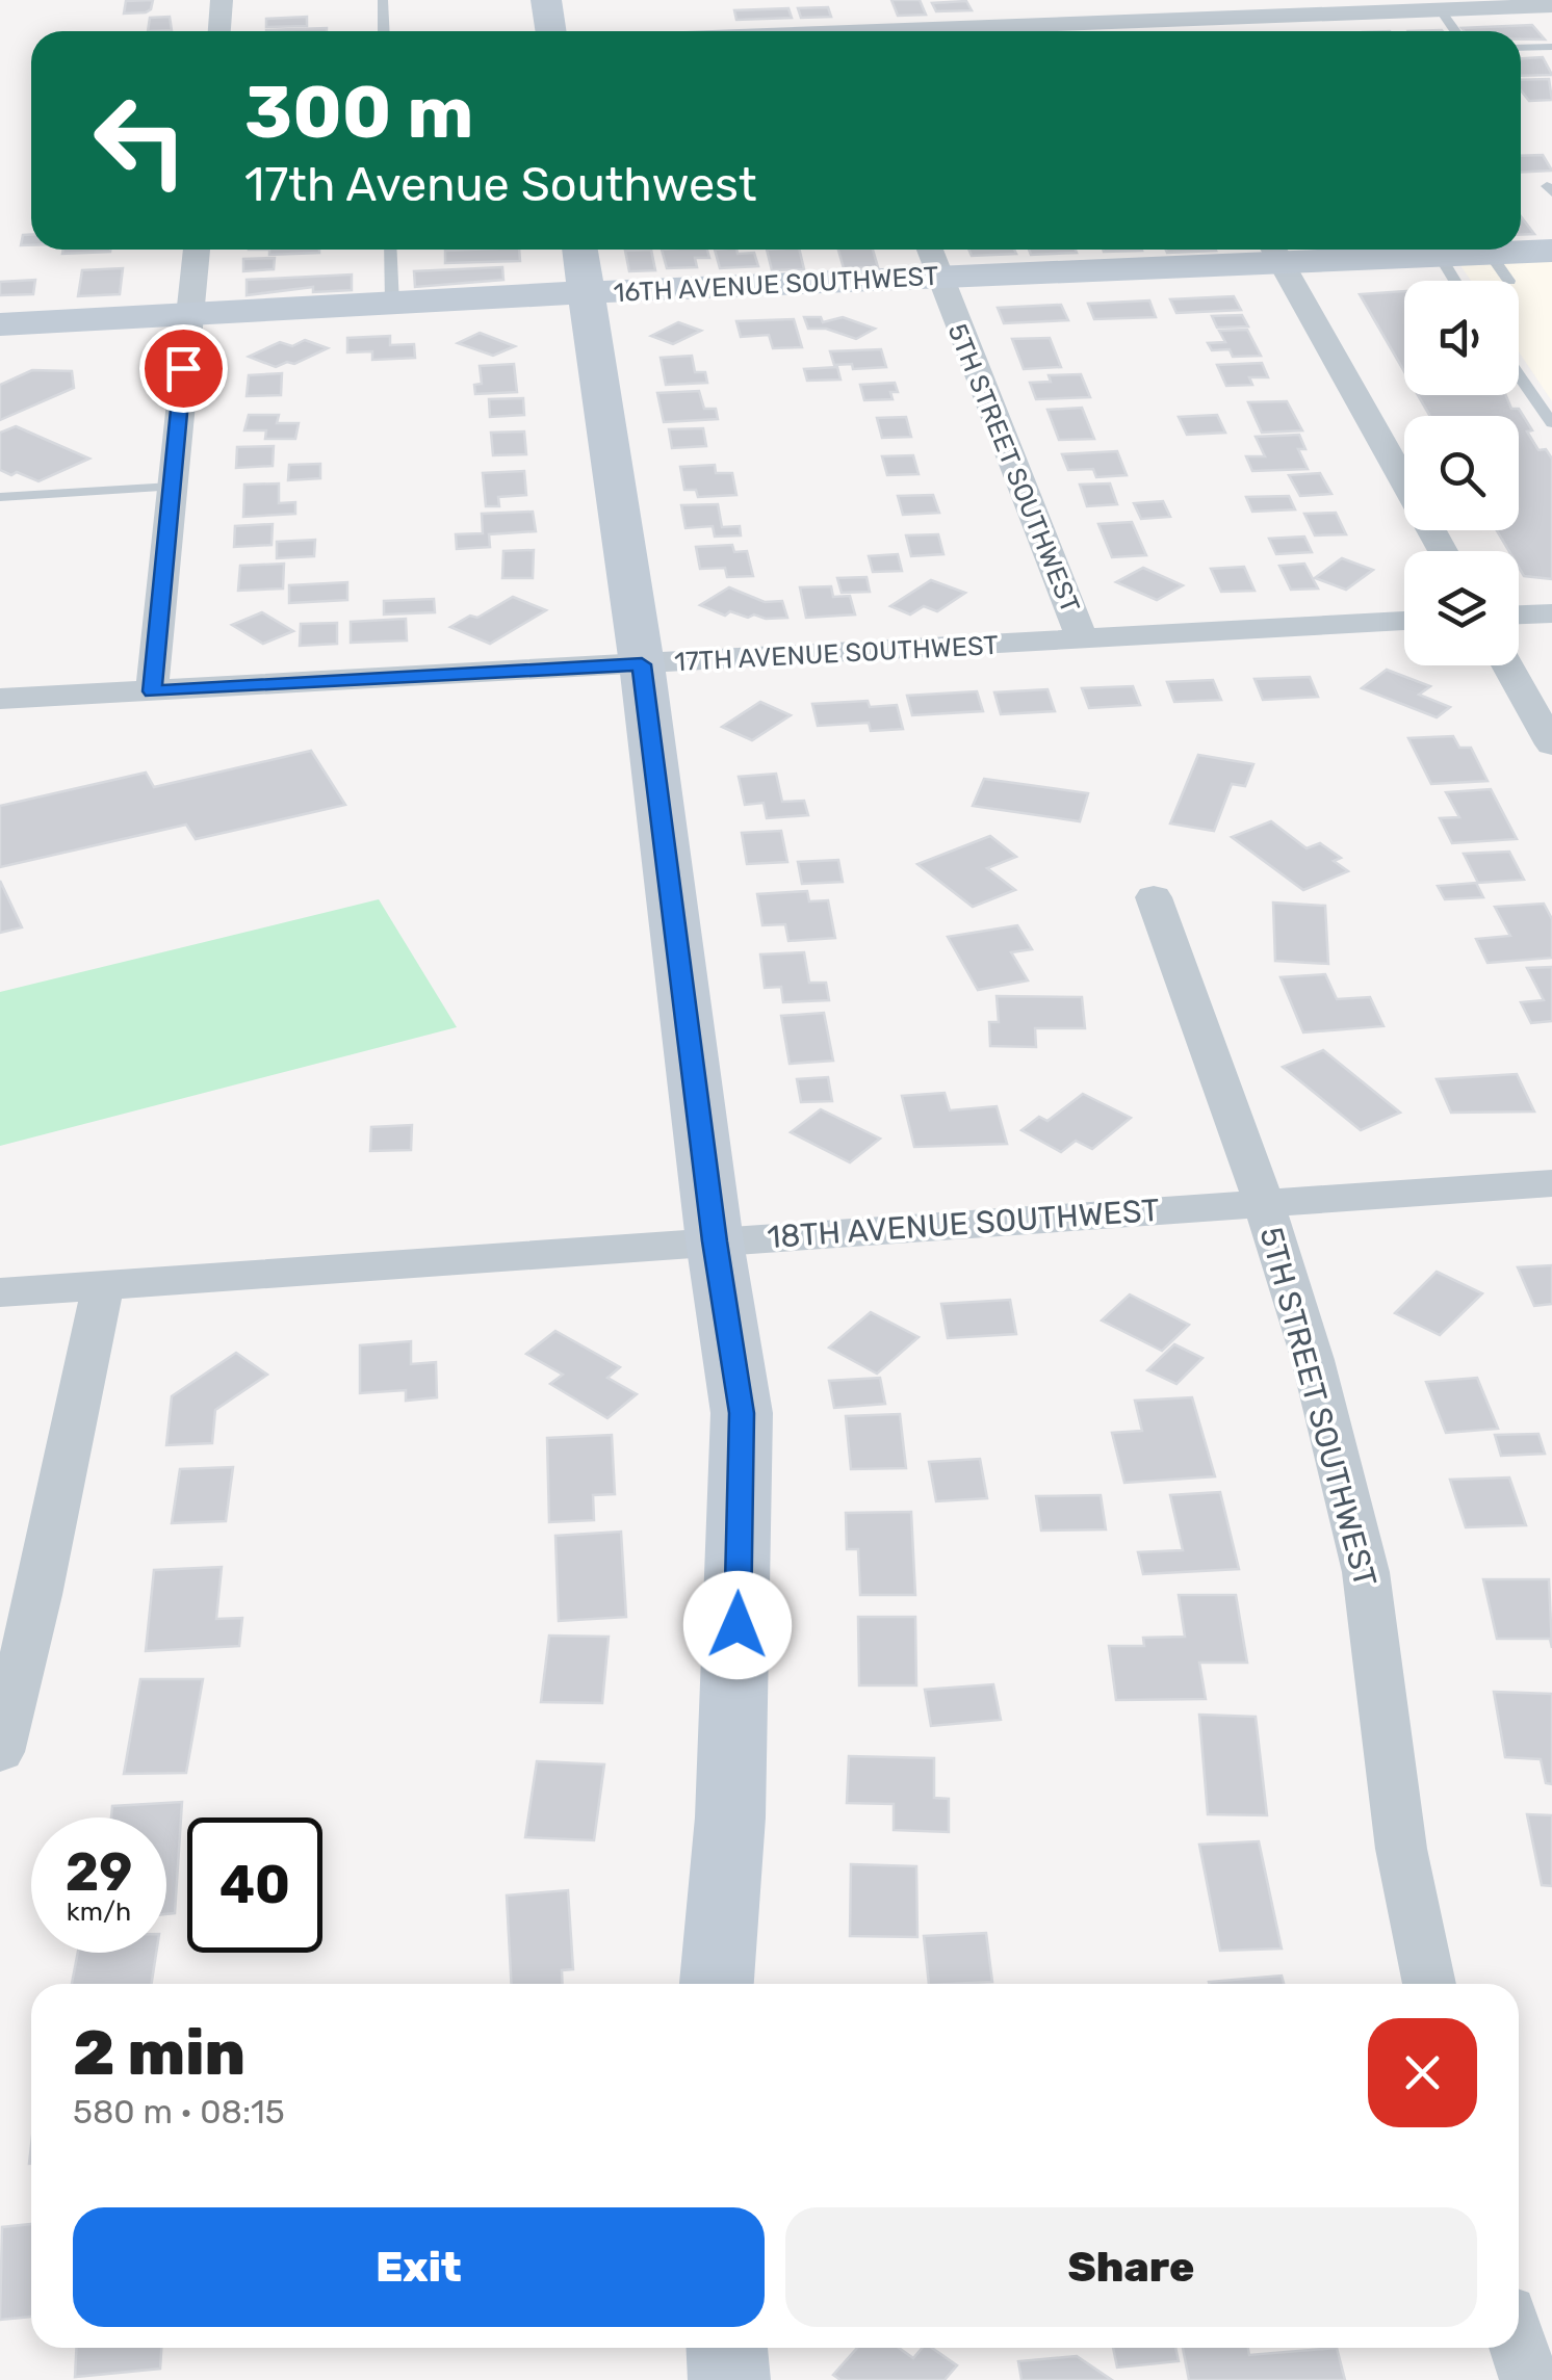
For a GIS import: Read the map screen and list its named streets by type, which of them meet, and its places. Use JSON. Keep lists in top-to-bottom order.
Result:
{
  "streets": {
    "street": [
      "16TH AVENUE SOUTHWEST",
      "5TH STREET SOUTHWEST",
      "17TH AVENUE SOUTHWEST",
      "18TH AVENUE SOUTHWEST"
    ]
  },
  "crossings": [
    ["16TH AVENUE SOUTHWEST", "5TH STREET SOUTHWEST"],
    ["5TH STREET SOUTHWEST", "17TH AVENUE SOUTHWEST"],
    ["5TH STREET SOUTHWEST", "18TH AVENUE SOUTHWEST"]
  ],
  "page": {
    "turn": ["300 m", "17th Avenue Southwest"],
    "speed": "29 km/h",
    "limit": "40",
    "heading": ["2 min", "580 m · 08:15"],
    "buttons": ["Exit", "Share"]
  }
}
